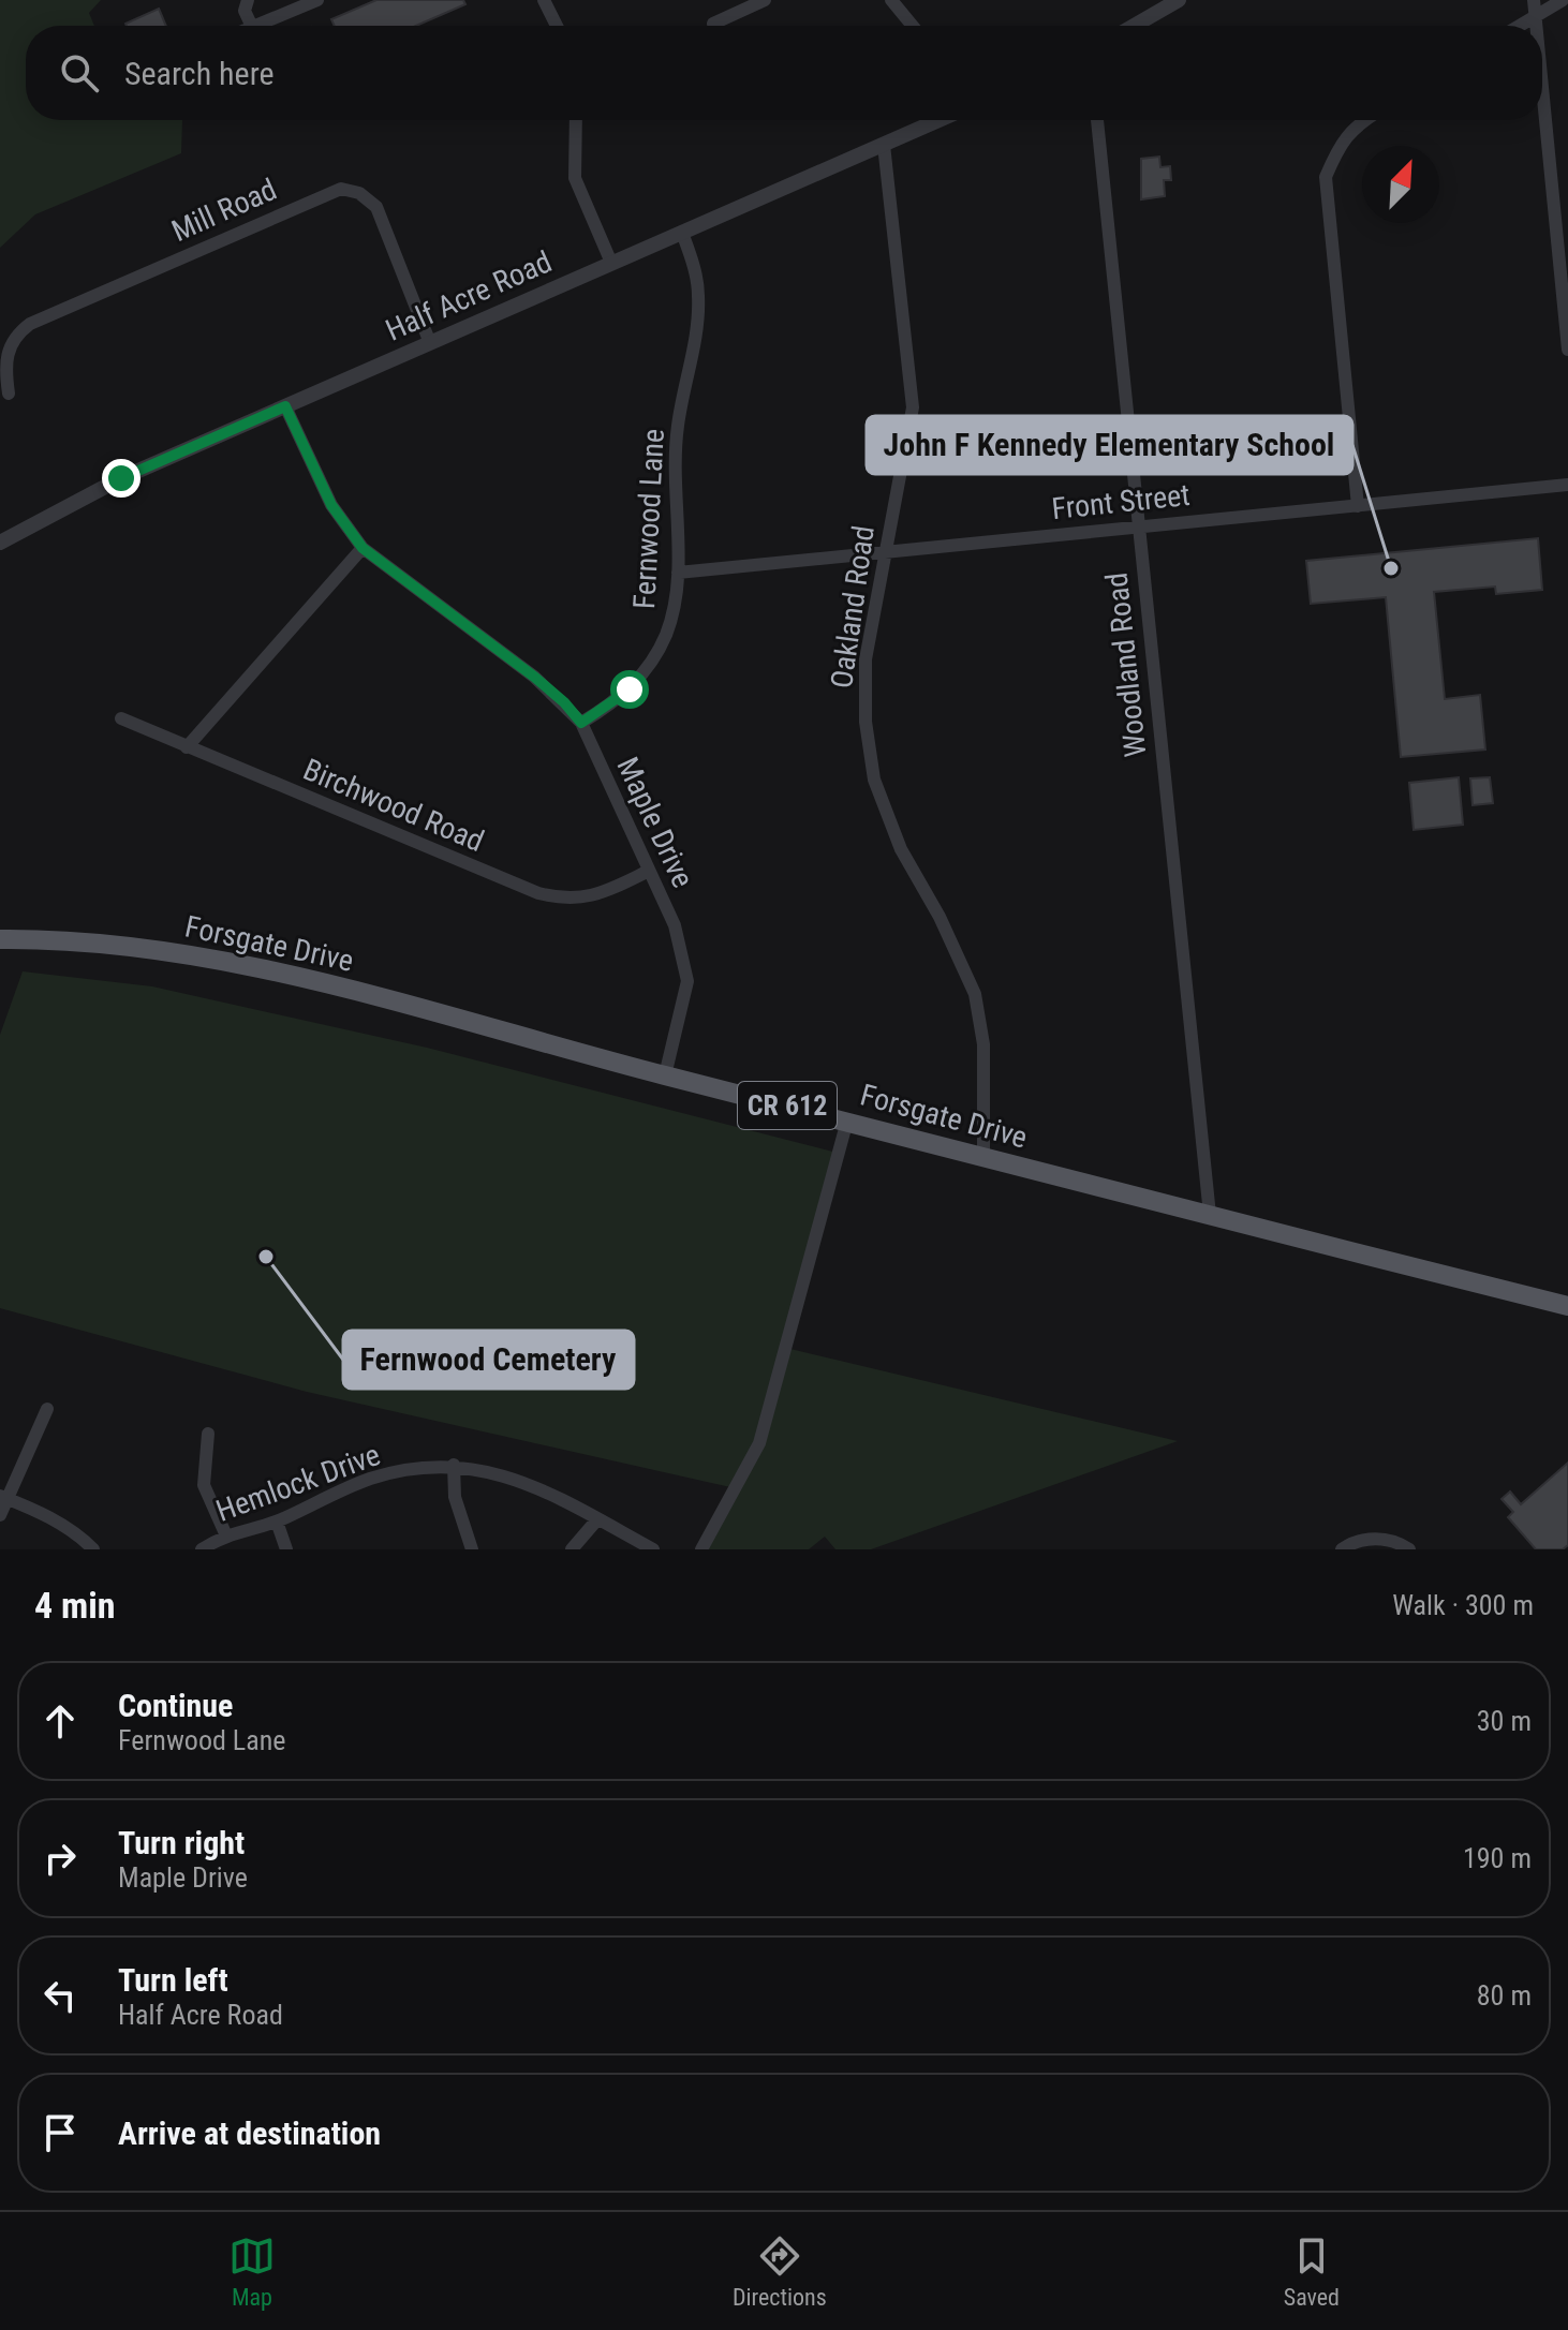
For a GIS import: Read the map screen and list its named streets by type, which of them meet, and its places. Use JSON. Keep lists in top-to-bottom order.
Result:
{
  "streets": {
    "main road": ["Forsgate Drive", "CR 612"],
    "street": [
      "Mill Road",
      "Half Acre Road",
      "Front Street",
      "Fernwood Lane",
      "Oakland Road",
      "Woodland Road",
      "Birchwood Road",
      "Maple Drive",
      "Hemlock Drive"
    ]
  },
  "crossings": [
    ["Mill Road", "Half Acre Road"],
    ["Half Acre Road", "Fernwood Lane"],
    ["Half Acre Road", "Oakland Road"],
    ["Half Acre Road", "Maple Drive"],
    ["Front Street", "Fernwood Lane"],
    ["Front Street", "Oakland Road"],
    ["Front Street", "Woodland Road"],
    ["Fernwood Lane", "Maple Drive"],
    ["Oakland Road", "Forsgate Drive"],
    ["Woodland Road", "Forsgate Drive"],
    ["Birchwood Road", "Maple Drive"],
    ["Maple Drive", "Forsgate Drive"]
  ],
  "places": ["John F Kennedy Elementary School", "Fernwood Cemetery"],
  "north": "top right",
  "page": {
    "search": "Search here",
    "heading": ["4 min", "Walk · 300 m"],
    "list": [
      ["Continue", "Fernwood Lane", "30 m"],
      ["Turn right", "Maple Drive", "190 m"],
      ["Turn left", "Half Acre Road", "80 m"],
      "Arrive at destination"
    ],
    "nav": ["Map", "Directions", "Saved"]
  }
}
